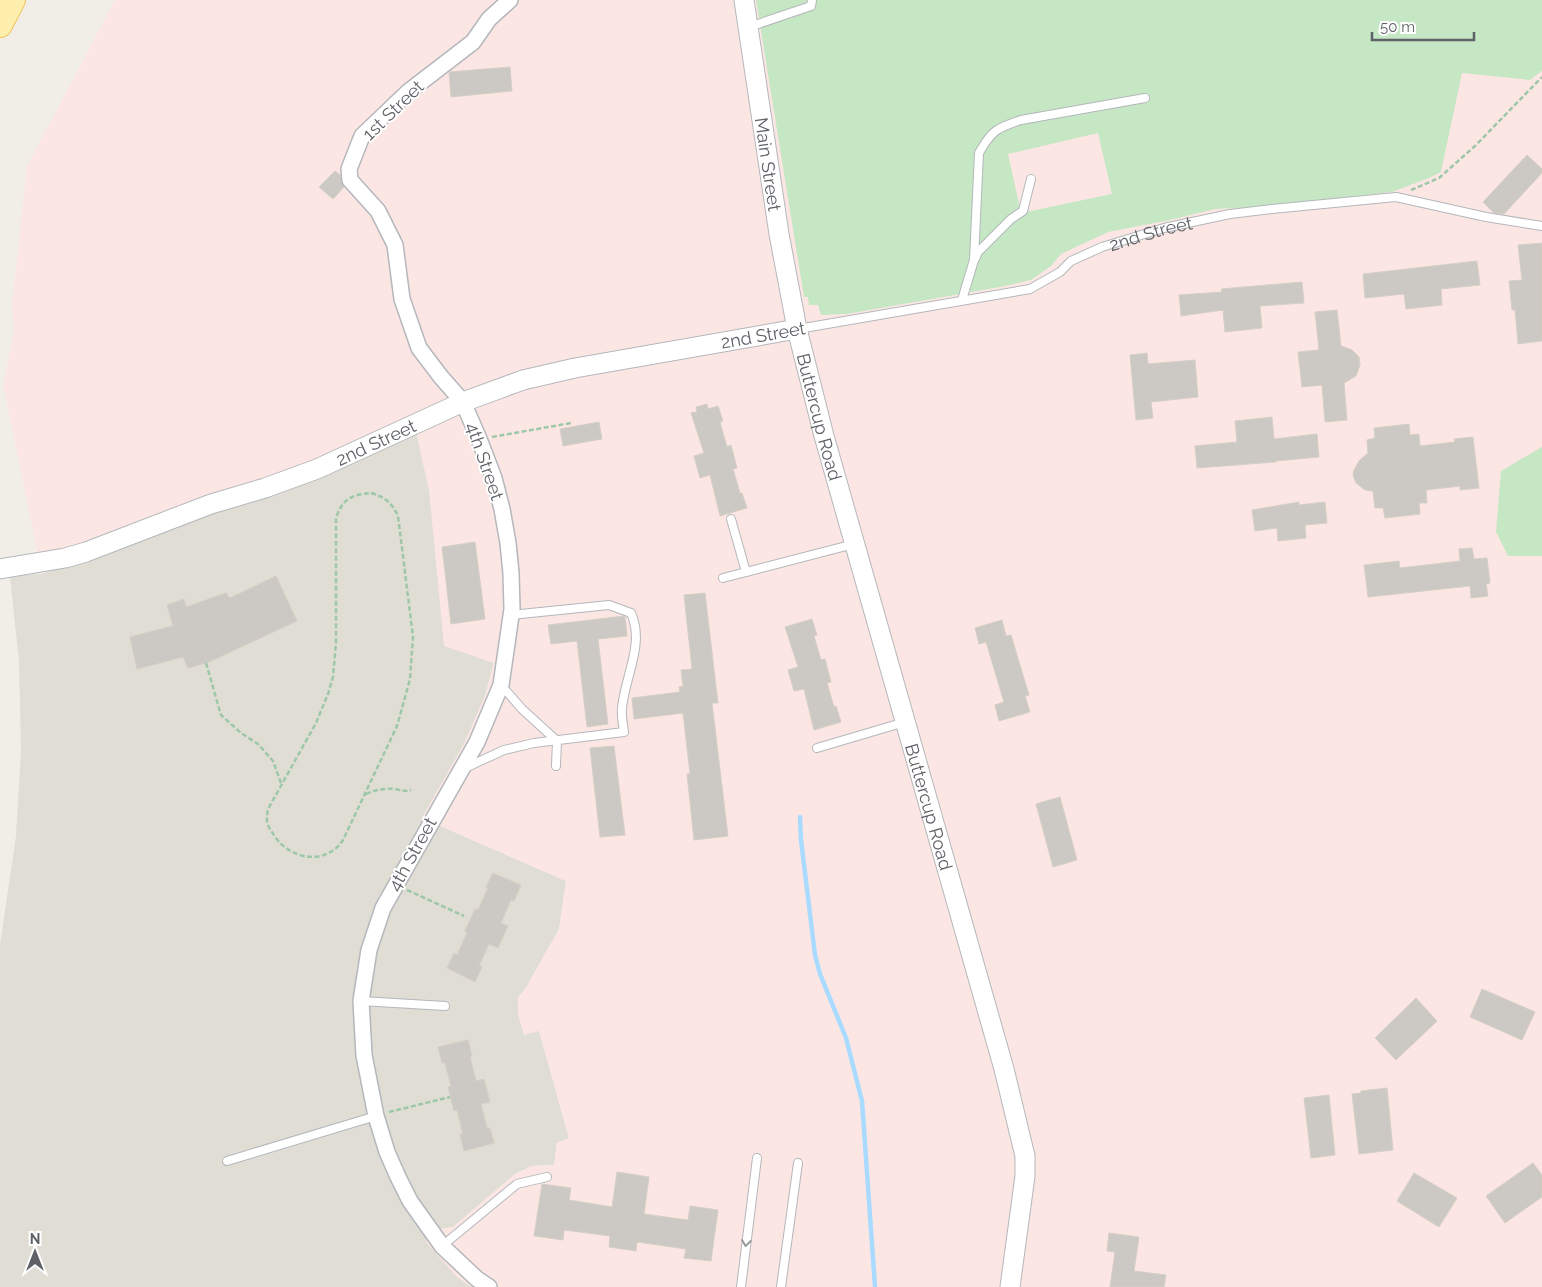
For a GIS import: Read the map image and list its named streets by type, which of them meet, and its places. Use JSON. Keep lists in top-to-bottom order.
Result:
{
  "streets": {
    "street": [
      "1st Street",
      "Main Street",
      "2nd Street",
      "Buttercup Road",
      "4th Street"
    ]
  },
  "crossings": [
    ["1st Street", "2nd Street"],
    ["1st Street", "4th Street"],
    ["Main Street", "2nd Street"],
    ["Main Street", "Buttercup Road"],
    ["2nd Street", "Buttercup Road"],
    ["2nd Street", "4th Street"]
  ],
  "scale_bar": "50 m",
  "north": "top"
}
